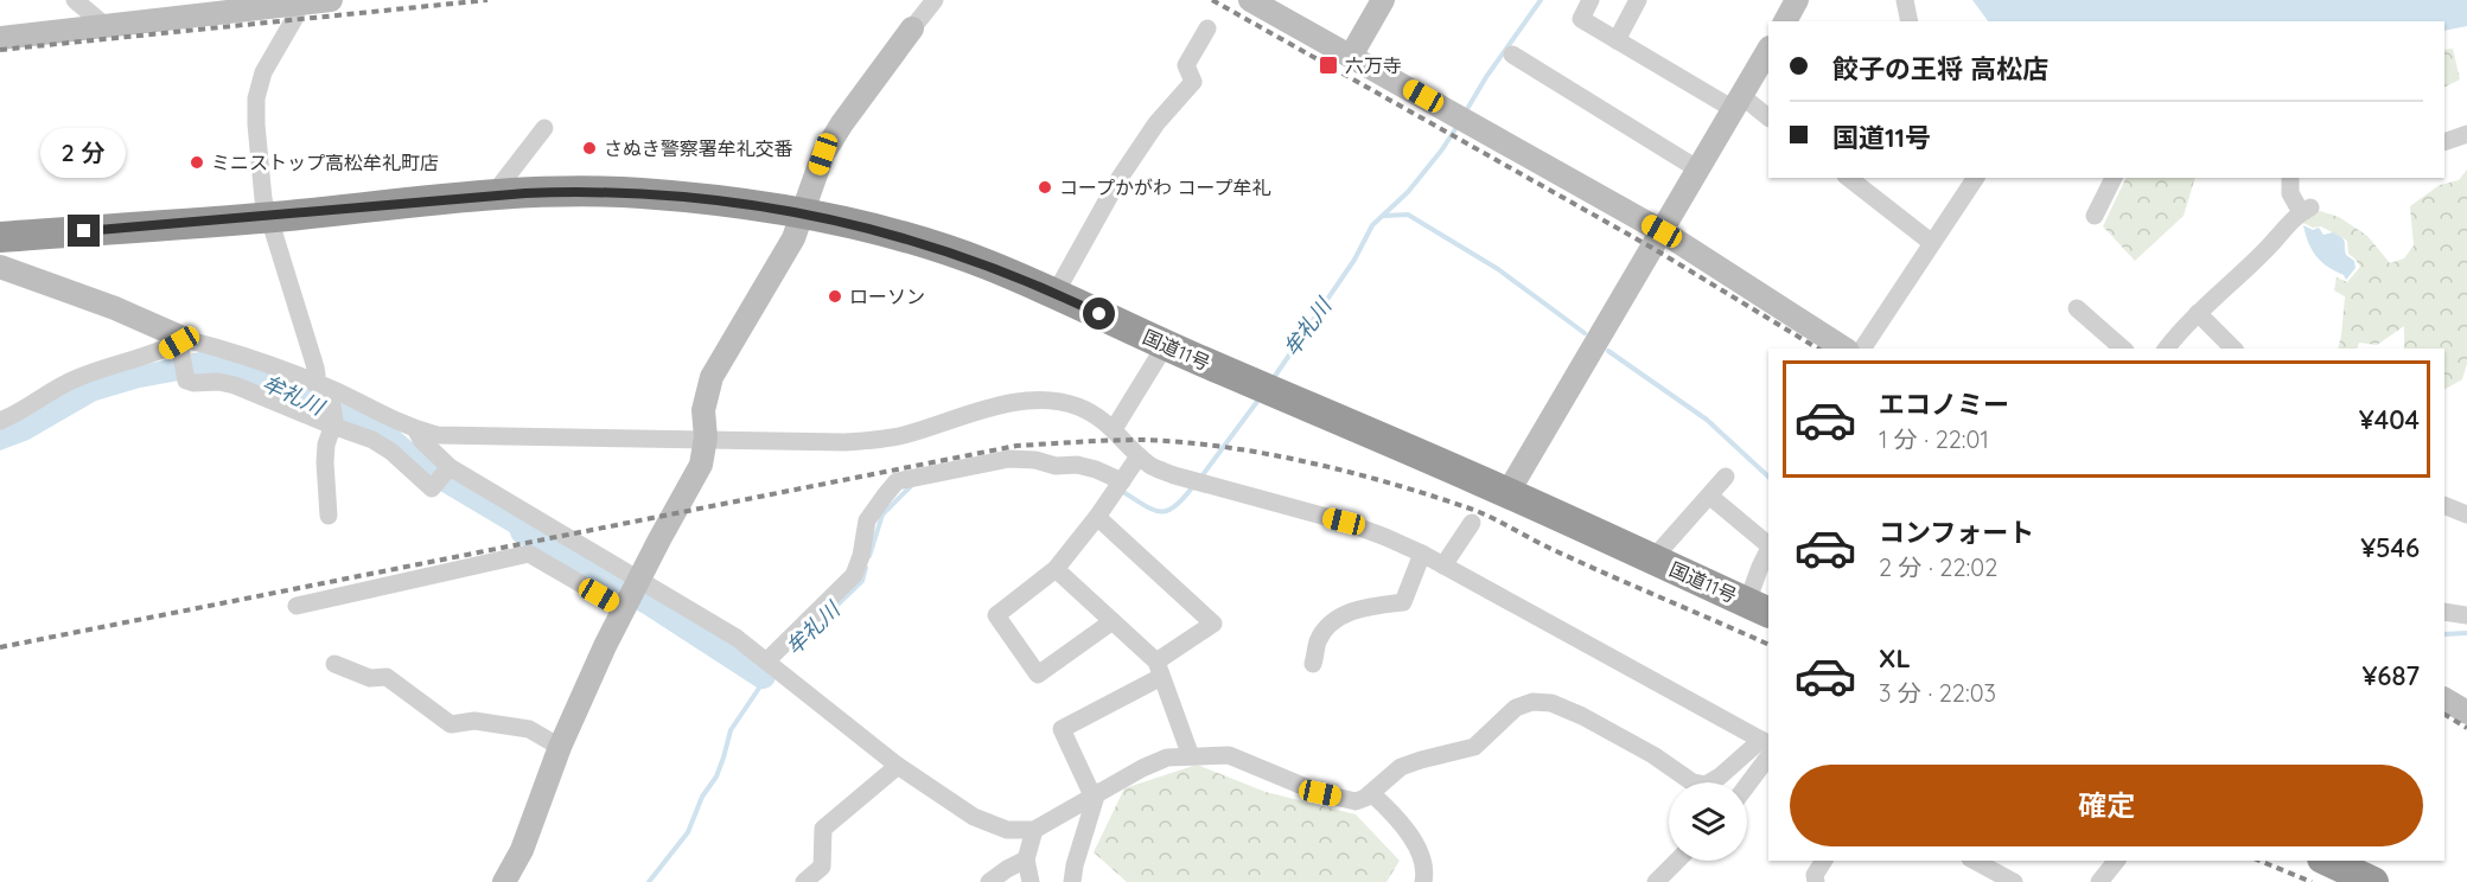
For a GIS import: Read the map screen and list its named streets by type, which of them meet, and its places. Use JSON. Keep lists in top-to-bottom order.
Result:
{
  "streets": {
    "highway": ["国道11号"]
  },
  "water": ["牟礼川"],
  "places": {
    "transit": ["六万寺"],
    "other": [
      "さぬき警察署牟礼交番",
      "ミニストップ高松牟礼町店",
      "コープかがわ コープ牟礼",
      "ローソン"
    ]
  },
  "page": {
    "banner": ["餃子の王将 高松店", "国道11号"],
    "bubble": "2 分",
    "list": [
      {
        "name": "エコノミー",
        "note": "1 分 · 22:01",
        "value": "¥404"
      },
      {
        "name": "コンフォート",
        "note": "2 分 · 22:02",
        "value": "¥546"
      },
      {
        "name": "XL",
        "note": "3 分 · 22:03",
        "value": "¥687"
      }
    ],
    "buttons": "確定"
  }
}
